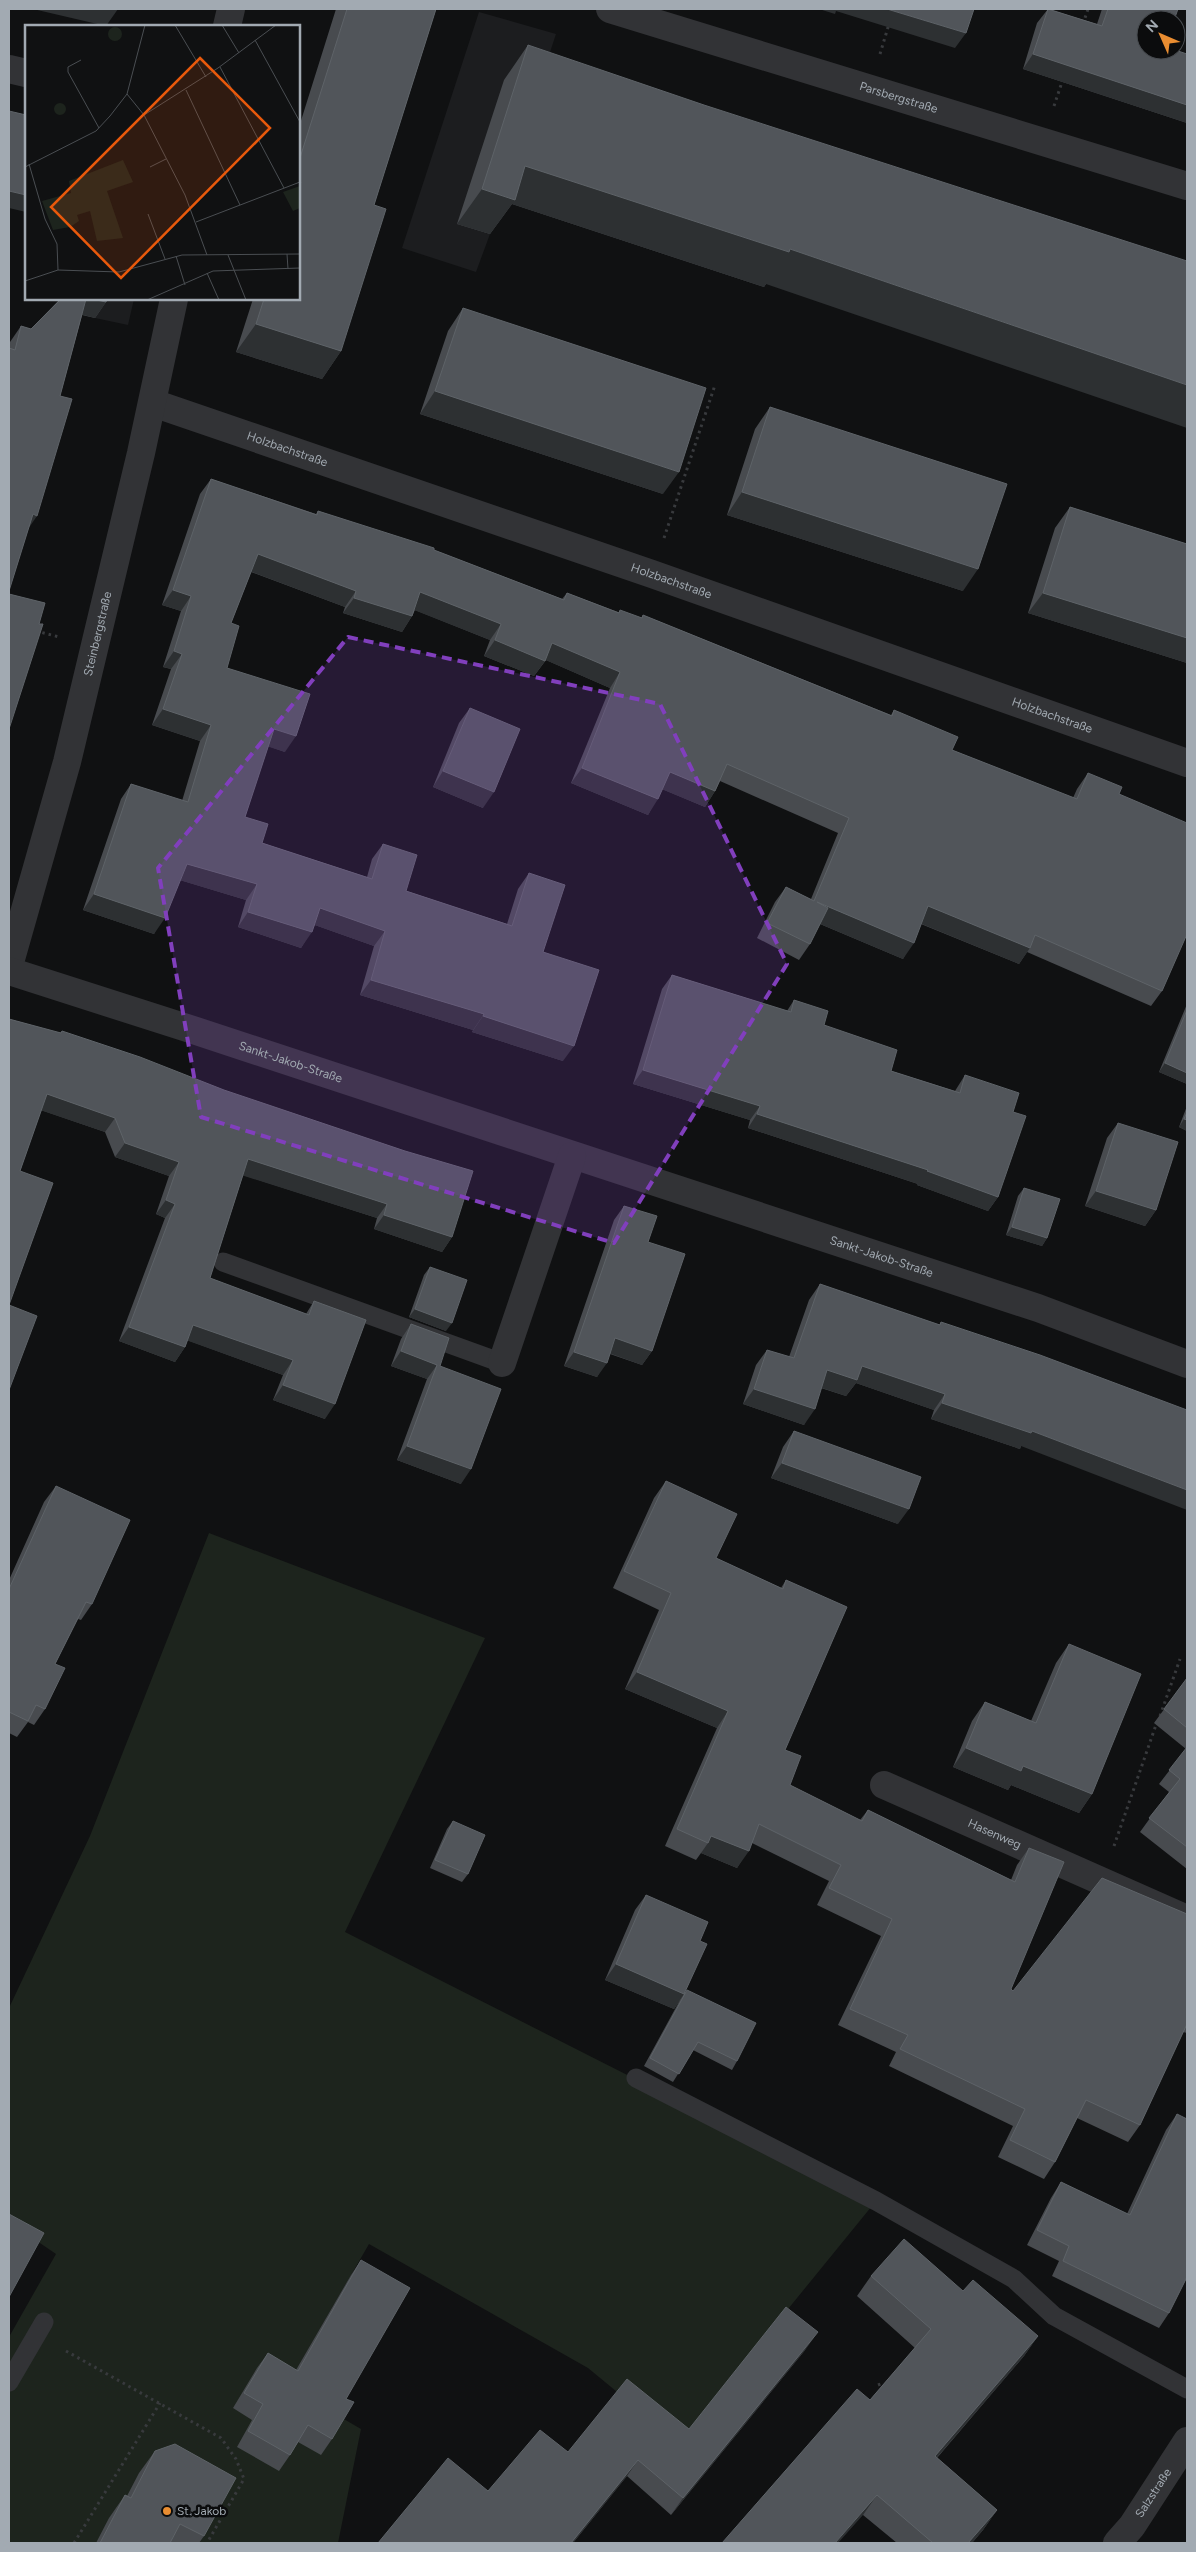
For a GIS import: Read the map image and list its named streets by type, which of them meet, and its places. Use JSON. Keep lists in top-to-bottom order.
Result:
{
  "streets": {
    "street": [
      "Parsbergstraße",
      "Holzbachstraße",
      "Steinbergstraße",
      "Sankt-Jakob-Straße",
      "Hasenweg",
      "Salzstraße"
    ]
  },
  "crossings": [
    ["Holzbachstraße", "Steinbergstraße"]
  ],
  "places": ["St. Jakob"],
  "north": "top left"
}
